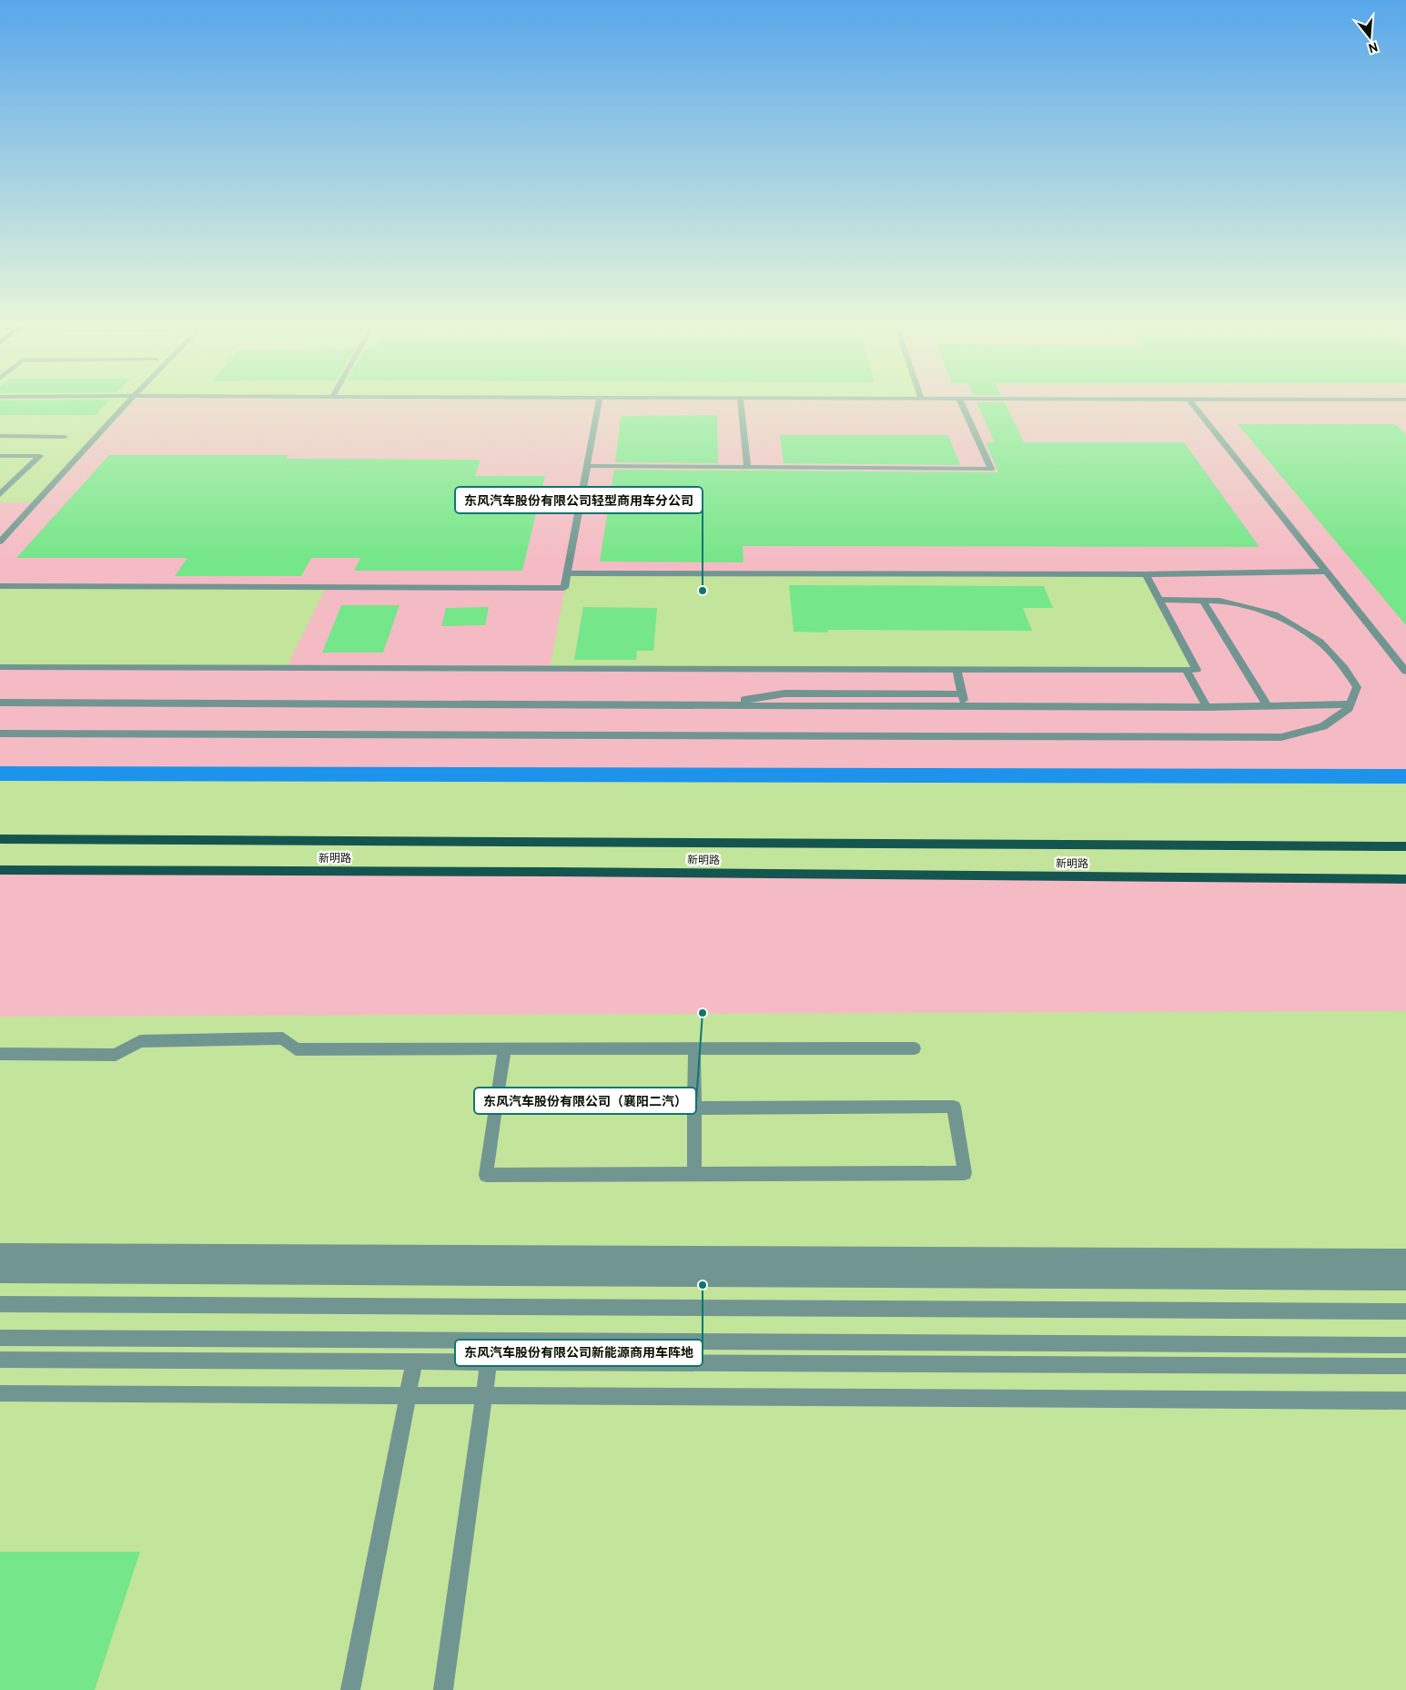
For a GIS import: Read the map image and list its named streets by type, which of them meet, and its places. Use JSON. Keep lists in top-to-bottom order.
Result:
{
  "streets": {
    "main road": ["新明路"]
  },
  "places": ["东风汽车股份有限公司轻型商用车分公司", "东风汽车股份有限公司（襄阳二汽）", "东风汽车股份有限公司新能源商用车阵地"],
  "north": "bottom"
}
